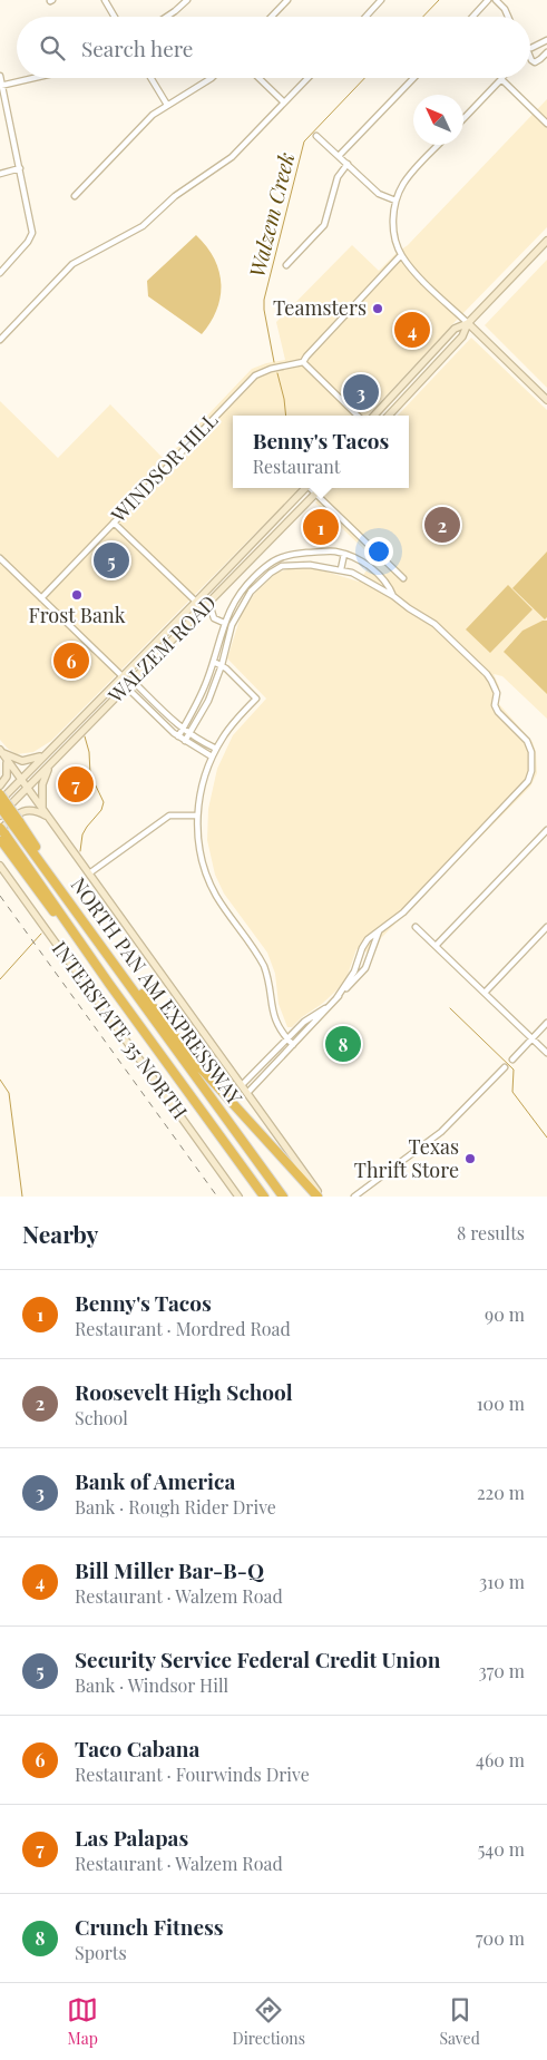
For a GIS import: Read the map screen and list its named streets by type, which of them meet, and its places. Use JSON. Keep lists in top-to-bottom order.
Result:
{
  "streets": {
    "highway": ["NORTH PAN AM EXPRESSWAY"],
    "main road": ["WALZEM ROAD", "INTERSTATE 35 NORTH"],
    "street": ["WINDSOR HILL"]
  },
  "water": ["Walzem Creek"],
  "places": ["Teamsters", "Frost Bank", "Texas Thrift Store"],
  "north": "top left",
  "page": {
    "search": "Search here",
    "pins": [
      "4",
      "3",
      "2",
      "1",
      "5",
      "6",
      "7",
      "8"
    ],
    "popup": ["Benny's Tacos", "Restaurant"],
    "heading": ["Nearby", "8 results"],
    "list": [
      {
        "mark": "1",
        "name": "Benny's Tacos",
        "note": "Restaurant · Mordred Road",
        "value": "90 m"
      },
      {
        "mark": "2",
        "name": "Roosevelt High School",
        "note": "School",
        "value": "100 m"
      },
      {
        "mark": "3",
        "name": "Bank of America",
        "note": "Bank · Rough Rider Drive",
        "value": "220 m"
      },
      {
        "mark": "4",
        "name": "Bill Miller Bar-B-Q",
        "note": "Restaurant · Walzem Road",
        "value": "310 m"
      },
      {
        "mark": "5",
        "name": "Security Service Federal Credit Union",
        "note": "Bank · Windsor Hill",
        "value": "370 m"
      },
      {
        "mark": "6",
        "name": "Taco Cabana",
        "note": "Restaurant · Fourwinds Drive",
        "value": "460 m"
      },
      {
        "mark": "7",
        "name": "Las Palapas",
        "note": "Restaurant · Walzem Road",
        "value": "540 m"
      },
      {
        "mark": "8",
        "name": "Crunch Fitness",
        "note": "Sports",
        "value": "700 m"
      }
    ],
    "nav": ["Map", "Directions", "Saved"]
  }
}
